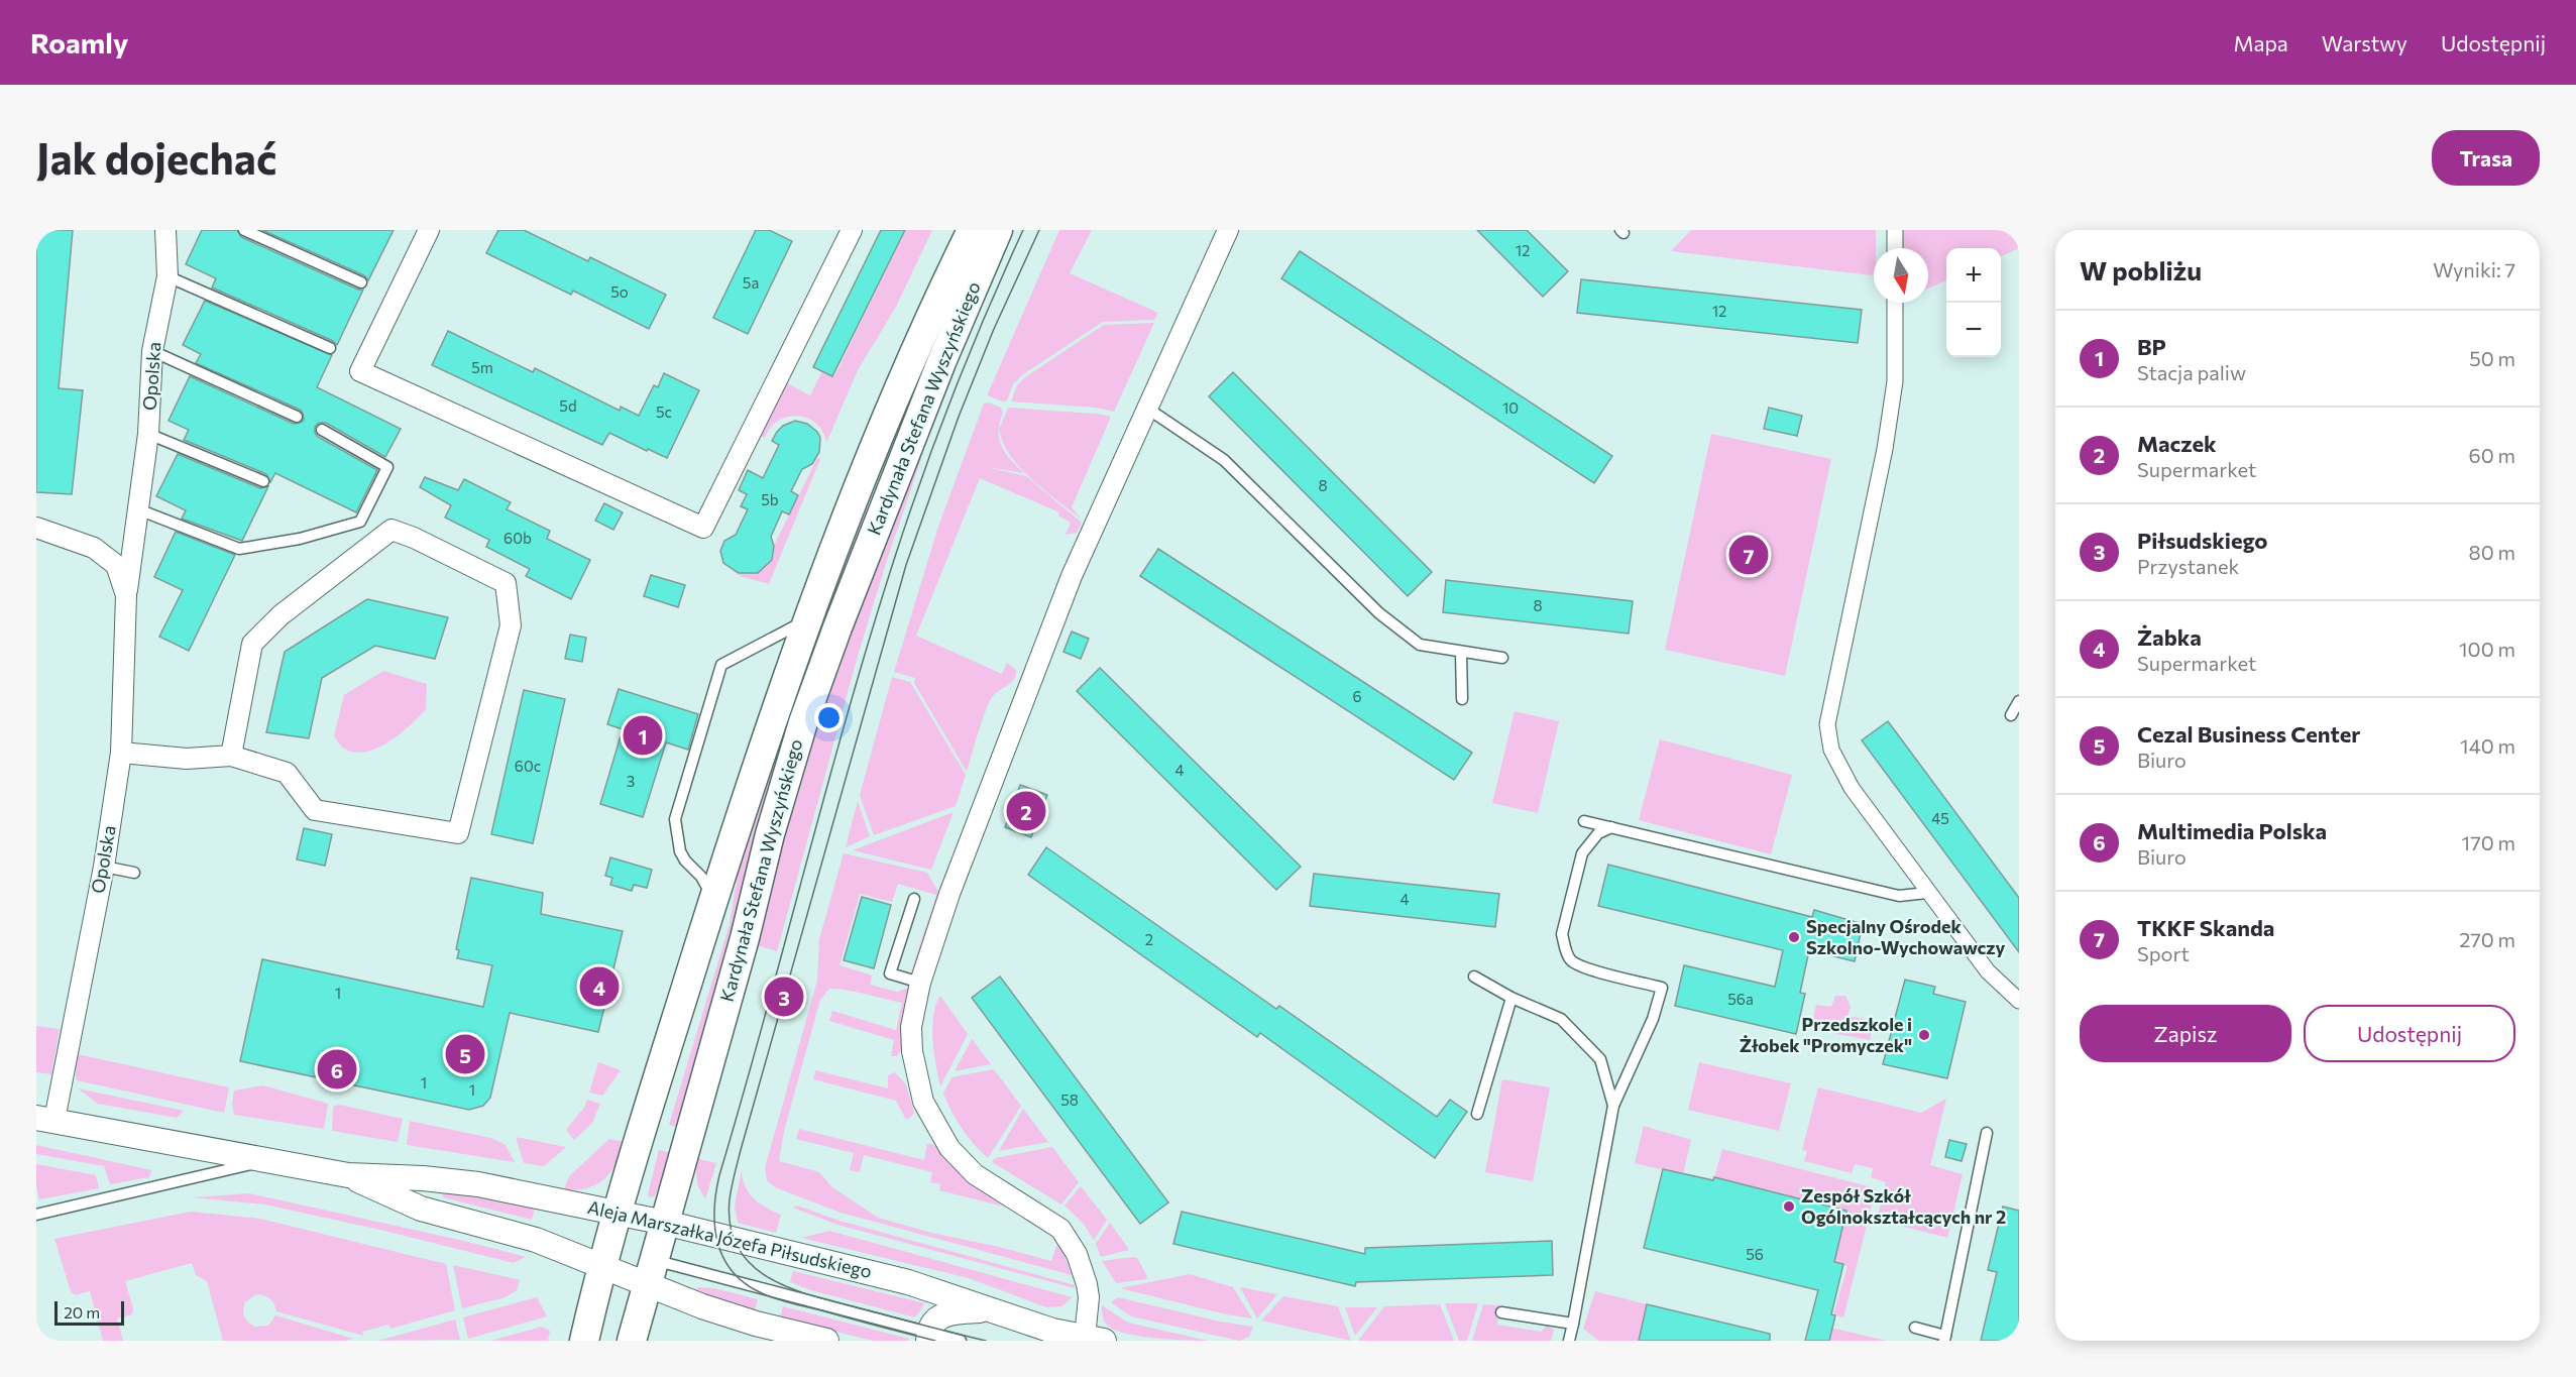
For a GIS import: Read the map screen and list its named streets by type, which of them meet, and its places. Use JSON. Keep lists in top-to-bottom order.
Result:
{
  "streets": {
    "main road": ["Kardynała Stefana Wyszyńskiego"],
    "street": ["Opolska", "Aleja Marszałka Józefa Piłsudskiego"]
  },
  "crossings": [
    ["Opolska", "Aleja Marszałka Józefa Piłsudskiego"],
    ["Kardynała Stefana Wyszyńskiego", "Aleja Marszałka Józefa Piłsudskiego"]
  ],
  "places": ["Specjalny Ośrodek Szkolno-Wychowawczy", "Przedszkole i Żłobek \"Promyczek\"", "Zespół Szkół Ogólnokształcących nr 2"],
  "house_numbers": [
    "12",
    "5a",
    "5o",
    "12",
    "5m",
    "5d",
    "10",
    "5c",
    "8",
    "5b",
    "60b",
    "8",
    "6",
    "60c",
    "4",
    "3",
    "45",
    "4",
    "2",
    "1",
    "56a",
    "1",
    "1",
    "58",
    "56"
  ],
  "scale_bar": "20 m",
  "north": "bottom",
  "page": {
    "header": "Roamly",
    "nav": ["Mapa", "Warstwy", "Udostępnij"],
    "buttons": [
      "Trasa",
      ["Zapisz", "Udostępnij"]
    ],
    "title": "Jak dojechać",
    "heading": ["W pobliżu", "Wyniki: 7"],
    "map_buttons": ["+", "−"],
    "list": [
      {
        "mark": "1",
        "name": "BP",
        "note": "Stacja paliw",
        "value": "50 m"
      },
      {
        "mark": "2",
        "name": "Maczek",
        "note": "Supermarket",
        "value": "60 m"
      },
      {
        "mark": "3",
        "name": "Piłsudskiego",
        "note": "Przystanek",
        "value": "80 m"
      },
      {
        "mark": "4",
        "name": "Żabka",
        "note": "Supermarket",
        "value": "100 m"
      },
      {
        "mark": "5",
        "name": "Cezal Business Center",
        "note": "Biuro",
        "value": "140 m"
      },
      {
        "mark": "6",
        "name": "Multimedia Polska",
        "note": "Biuro",
        "value": "170 m"
      },
      {
        "mark": "7",
        "name": "TKKF Skanda",
        "note": "Sport",
        "value": "270 m"
      }
    ],
    "pins": [
      "7",
      "1",
      "2",
      "4",
      "3",
      "5",
      "6"
    ],
    "scale": "20 m"
  }
}
